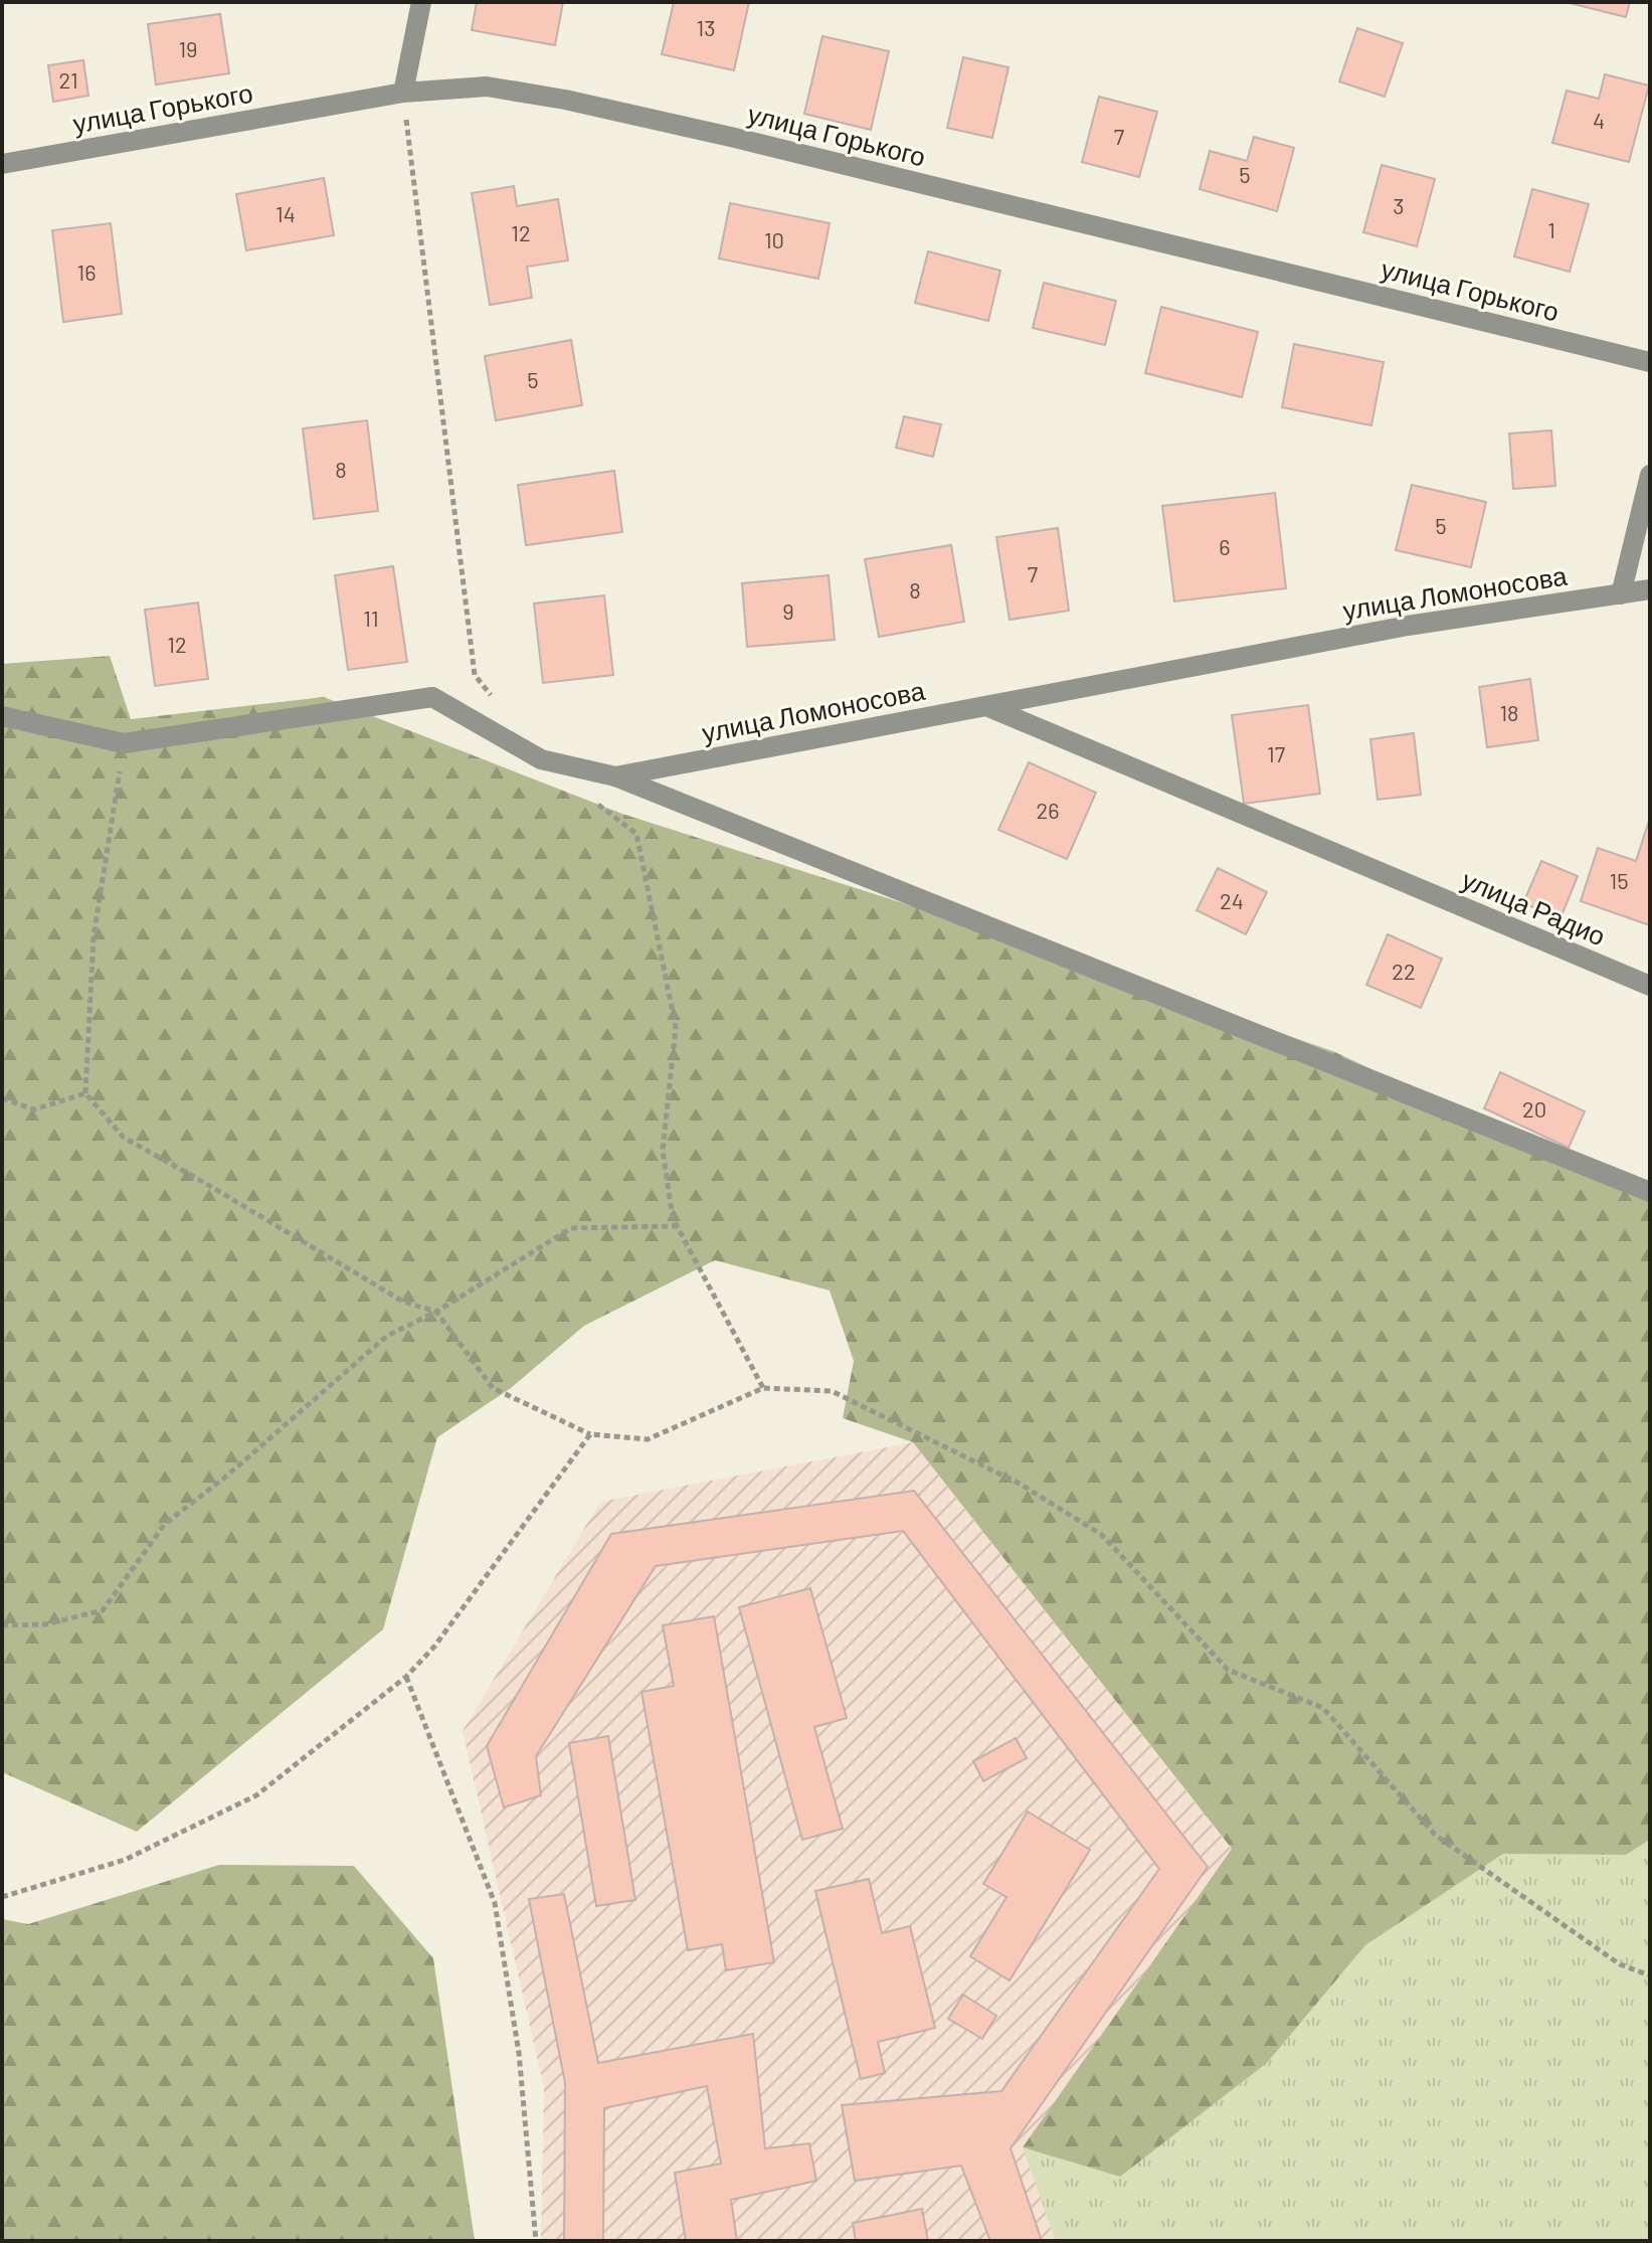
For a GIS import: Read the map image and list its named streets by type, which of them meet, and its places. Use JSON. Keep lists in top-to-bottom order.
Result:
{
  "streets": {
    "street": ["улица Горького", "улица Ломоносова", "улица Радио"]
  },
  "crossings": [
    ["улица Ломоносова", "улица Радио"]
  ],
  "house_numbers": [
    "13",
    "19",
    "21",
    "4",
    "7",
    "5",
    "3",
    "14",
    "1",
    "12",
    "10",
    "16",
    "5",
    "8",
    "5",
    "6",
    "7",
    "8",
    "9",
    "11",
    "12",
    "18",
    "17",
    "26",
    "15",
    "24",
    "22",
    "20"
  ]
}
